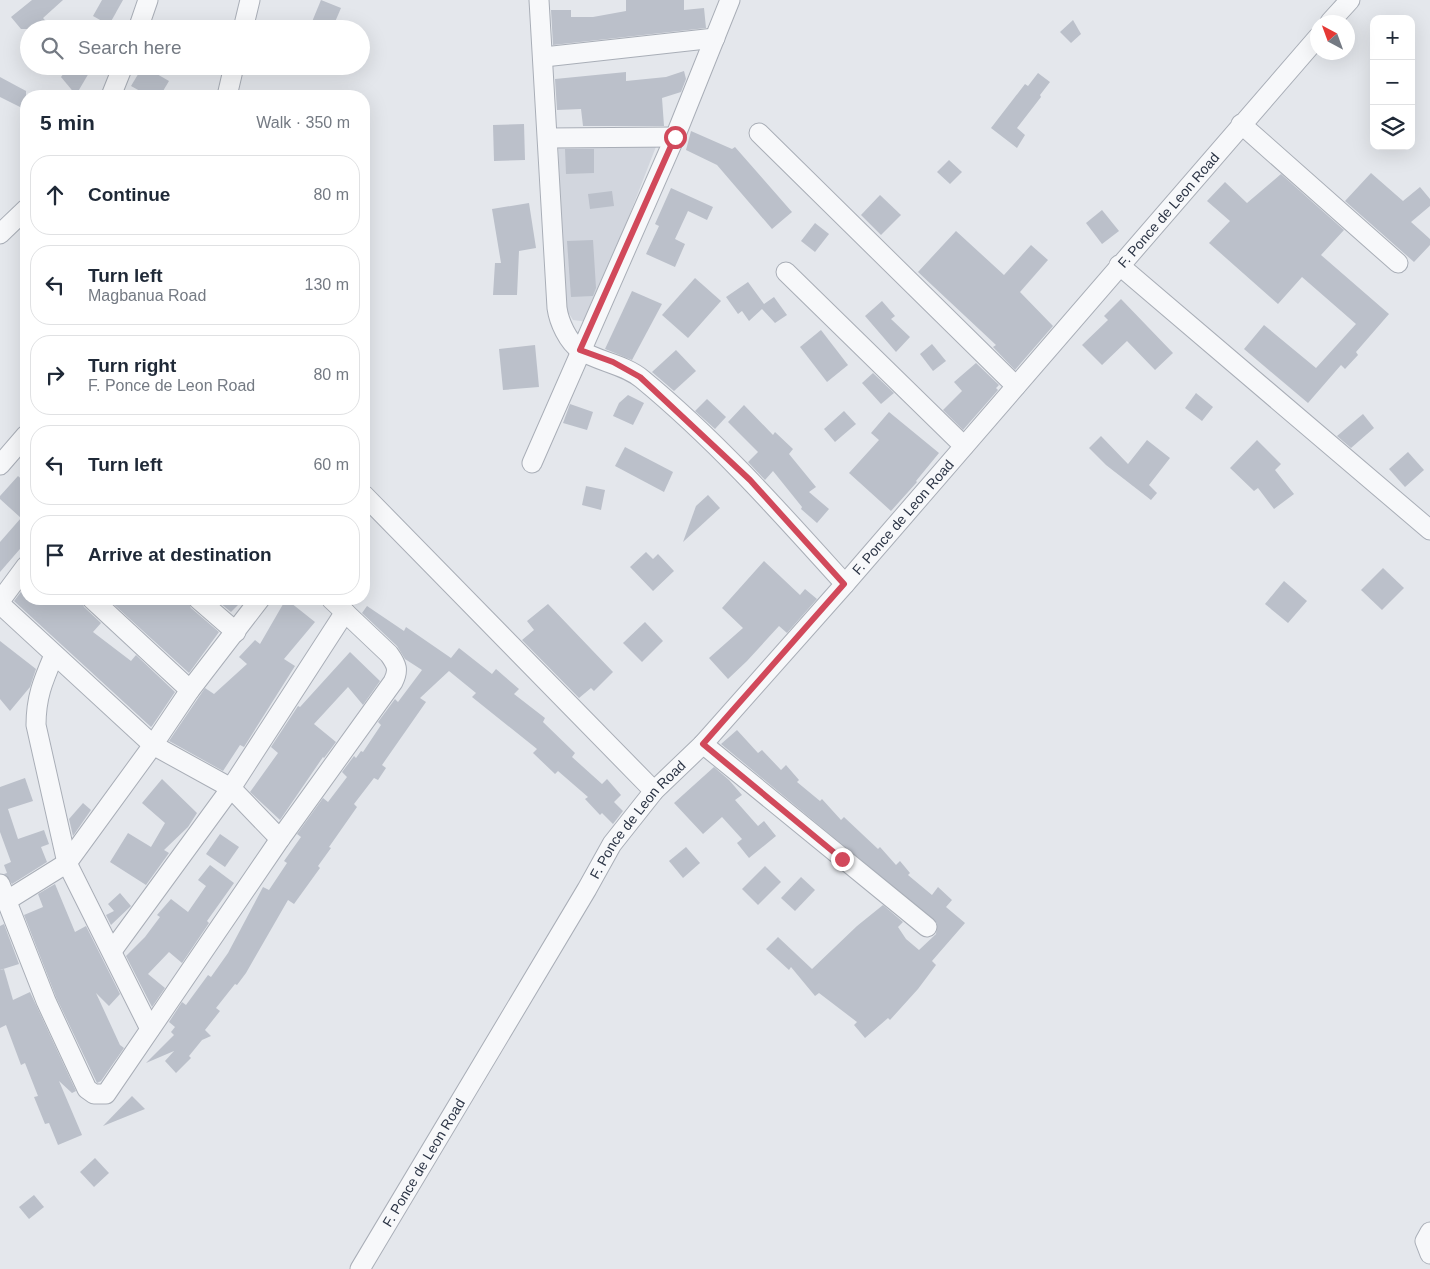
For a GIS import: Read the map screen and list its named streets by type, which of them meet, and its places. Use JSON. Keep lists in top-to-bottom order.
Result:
{
  "streets": {
    "street": ["F. Ponce de Leon Road"]
  },
  "north": "top left",
  "page": {
    "map_buttons": ["+", "−"],
    "search": "Search here",
    "heading": ["5 min", "Walk · 350 m"],
    "list": [
      ["Continue", "80 m"],
      ["Turn left", "Magbanua Road", "130 m"],
      ["Turn right", "F. Ponce de Leon Road", "80 m"],
      ["Turn left", "60 m"],
      "Arrive at destination"
    ]
  }
}
